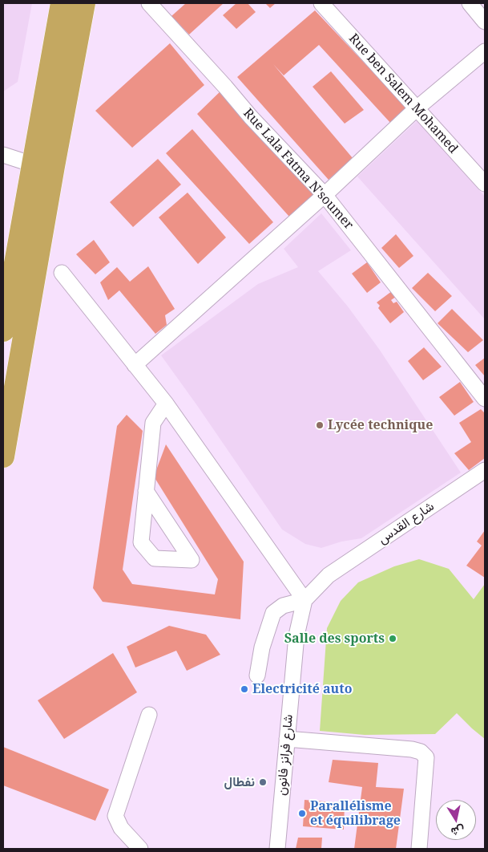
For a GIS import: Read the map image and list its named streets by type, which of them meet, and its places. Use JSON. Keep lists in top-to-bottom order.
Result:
{
  "streets": {
    "street": [
      "Rue ben Salem Mohamed",
      "Rue Lala Fatma N'soumer",
      "شارع القدس",
      "شارع فرانز فانون"
    ]
  },
  "crossings": [
    ["شارع القدس", "شارع فرانز فانون"]
  ],
  "places": [
    "Lycée technique",
    "Salle des sports",
    "Electricité auto",
    "نفطال",
    "Parallélisme et équilibrage"
  ],
  "north": "bottom"
}
